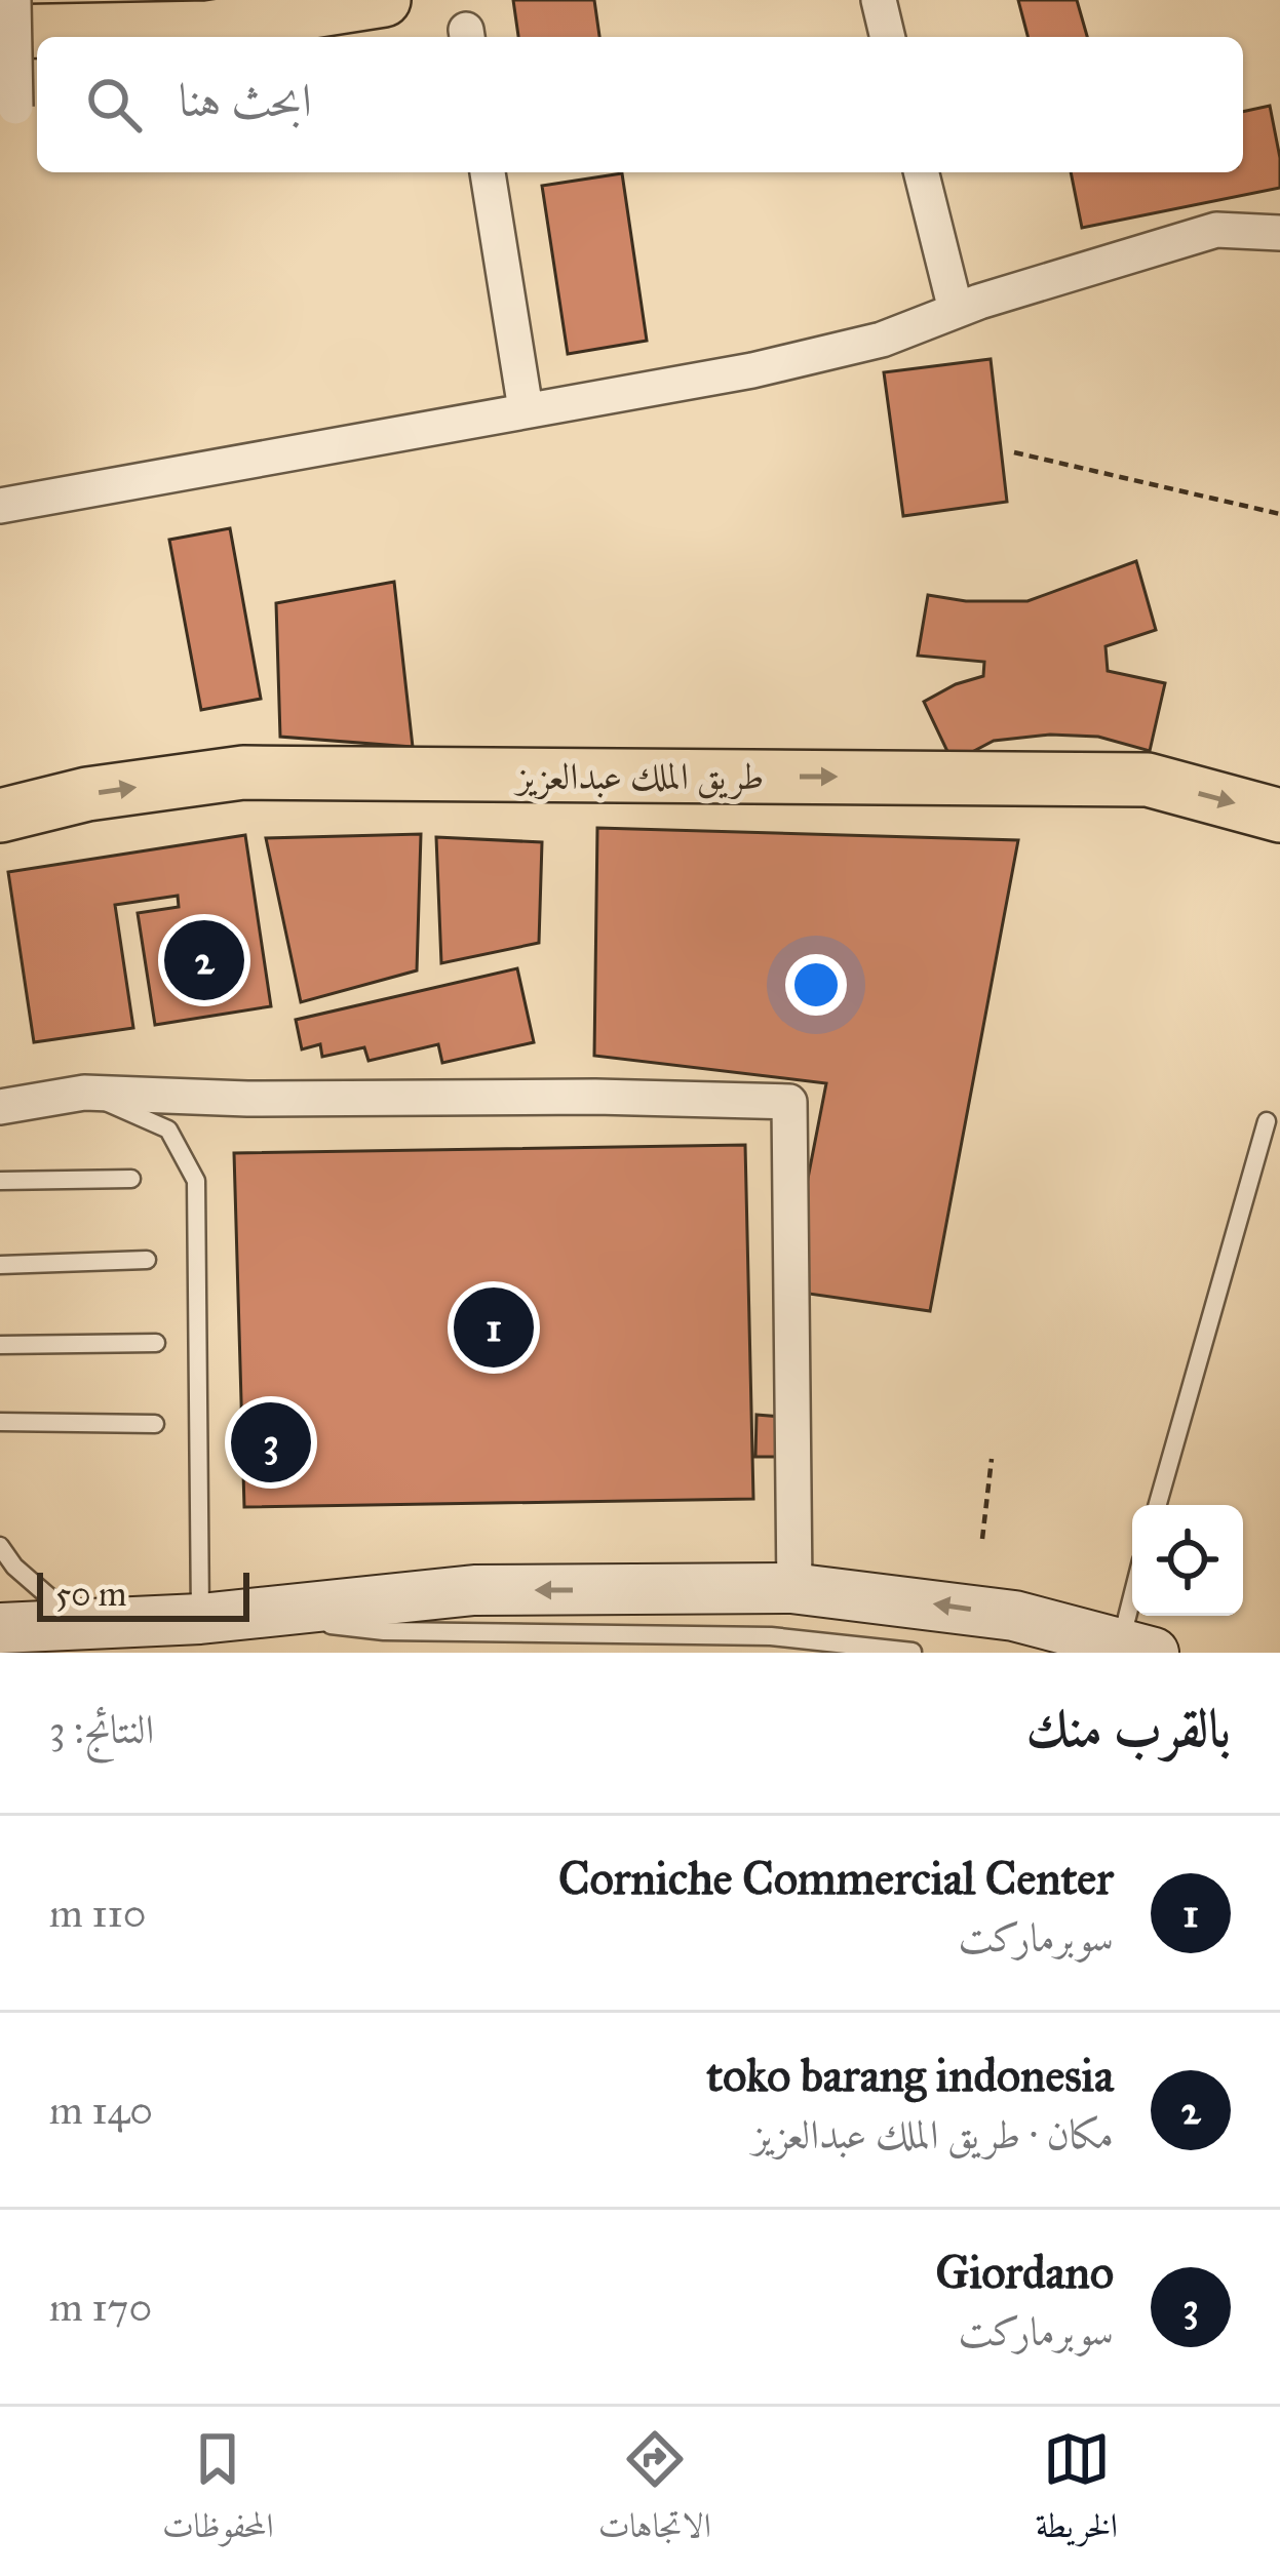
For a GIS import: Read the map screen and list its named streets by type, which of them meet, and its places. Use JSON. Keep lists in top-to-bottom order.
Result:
{
  "streets": {
    "main road": ["طريق الملك عبدالعزيز"]
  },
  "one_way": ["طريق الملك عبدالعزيز"],
  "scale_bar": "50 m",
  "page": {
    "search": "ابحث هنا",
    "pins": ["2", "1", "3"],
    "scale": "50 m",
    "heading": ["بالقرب منك", "النتائج: 3"],
    "list": [
      {
        "mark": "1",
        "name": "Corniche Commercial Center",
        "note": "سوبرماركت",
        "value": "110 m"
      },
      {
        "mark": "2",
        "name": "toko barang indonesia",
        "note": "مكان · طريق الملك عبدالعزيز",
        "value": "140 m"
      },
      {
        "mark": "3",
        "name": "Giordano",
        "note": "سوبرماركت",
        "value": "170 m"
      }
    ],
    "nav": ["الخريطة", "الاتجاهات", "المحفوظات"]
  }
}
